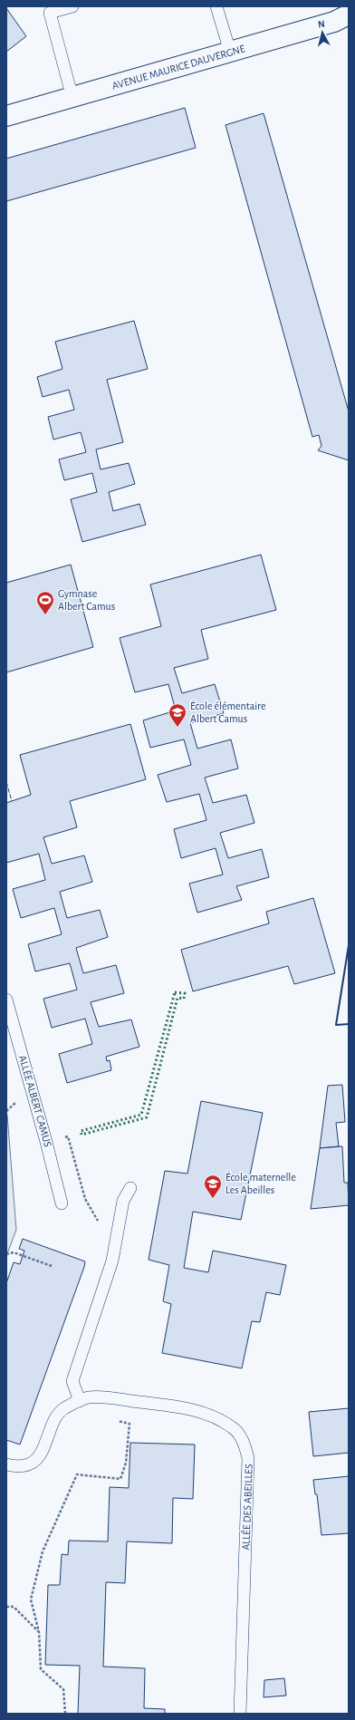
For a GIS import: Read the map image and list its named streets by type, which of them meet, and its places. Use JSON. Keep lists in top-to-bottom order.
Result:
{
  "streets": {
    "street": ["AVENUE MAURICE DAUVERGNE"],
    "lane": ["ALLÉE ALBERT CAMUS", "ALLÉE DES ABEILLES"]
  },
  "places": {
    "sports": ["Gymnase Albert Camus"],
    "school or university": ["École élémentaire Albert Camus", "École maternelle Les Abeilles"]
  },
  "north": "top"
}
